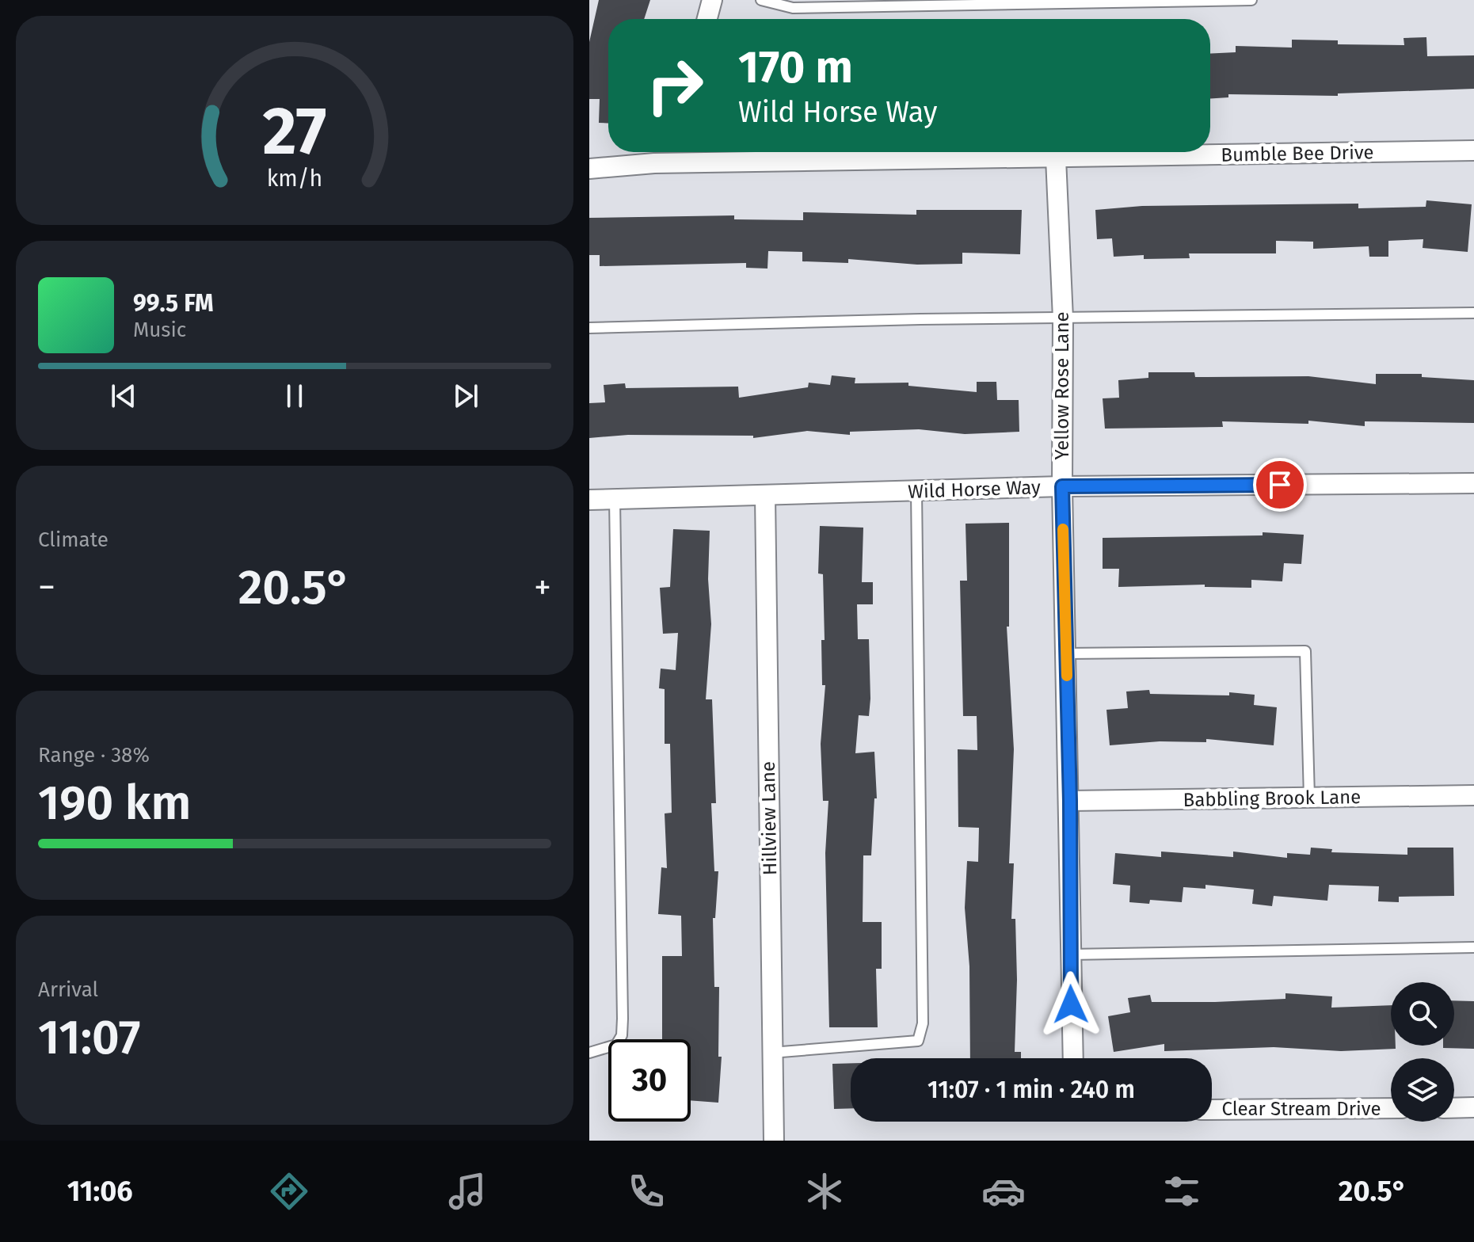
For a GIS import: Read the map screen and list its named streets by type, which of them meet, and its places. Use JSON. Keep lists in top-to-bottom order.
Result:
{
  "streets": {
    "street": [
      "Bumble Bee Drive",
      "Yellow Rose Lane",
      "Wild Horse Way",
      "Babbling Brook Lane",
      "Hillview Lane",
      "Clear Stream Drive"
    ]
  },
  "crossings": [
    ["Bumble Bee Drive", "Yellow Rose Lane"],
    ["Yellow Rose Lane", "Wild Horse Way"],
    ["Yellow Rose Lane", "Babbling Brook Lane"],
    ["Wild Horse Way", "Hillview Lane"]
  ],
  "page": {
    "turn": ["170 m", "Wild Horse Way"],
    "song": ["99.5 FM", "Music"],
    "tile": [
      "Climate",
      ["Range · 38%", "190 km"],
      ["Arrival", "11:07"]
    ],
    "heat": ["−", "20.5°", "+"],
    "limit": "30",
    "trip": "11:07 · 1 min · 240 m",
    "tabs": ["11:06", "20.5°"],
    "gauge": ["27", "km/h"]
  }
}
